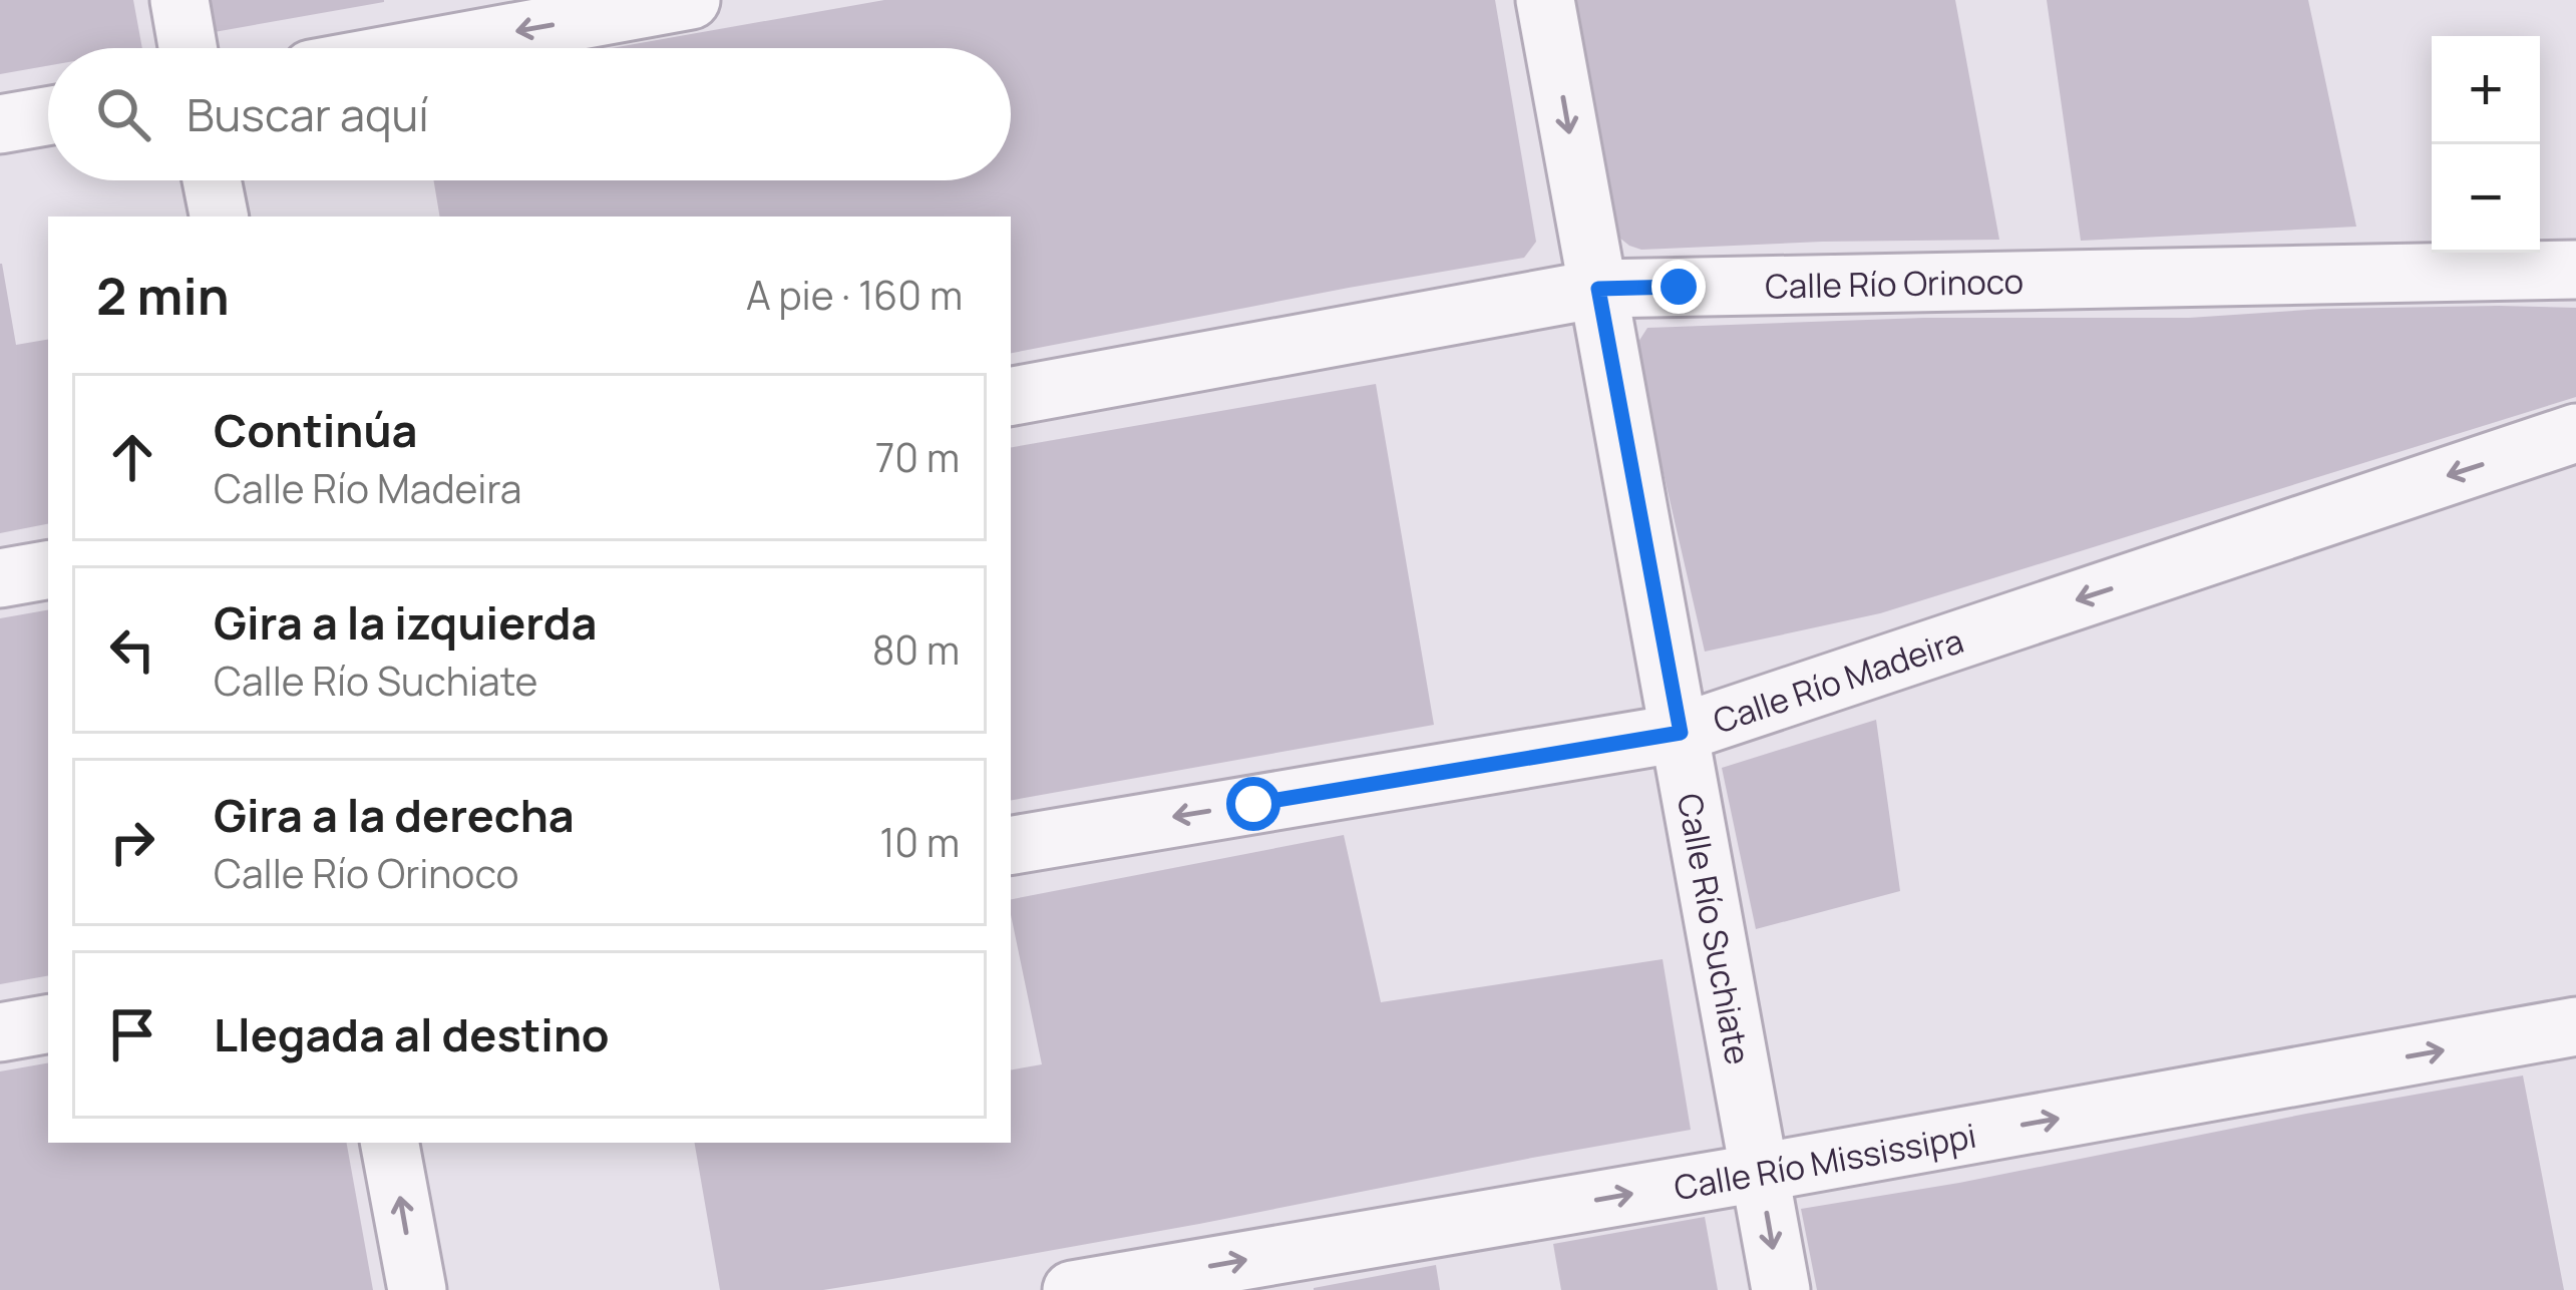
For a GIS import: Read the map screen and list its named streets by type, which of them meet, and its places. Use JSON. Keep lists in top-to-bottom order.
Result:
{
  "streets": {
    "street": [
      "Calle Río Orinoco",
      "Calle Río Madeira",
      "Calle Río Suchiate",
      "Calle Río Mississippi"
    ]
  },
  "crossings": [
    ["Calle Río Orinoco", "Calle Río Suchiate"],
    ["Calle Río Madeira", "Calle Río Suchiate"],
    ["Calle Río Suchiate", "Calle Río Mississippi"]
  ],
  "one_way": ["Calle Río Madeira", "Calle Río Mississippi"],
  "page": {
    "map_buttons": ["+", "−"],
    "search": "Buscar aquí",
    "heading": ["2 min", "A pie · 160 m"],
    "list": [
      ["Continúa", "Calle Río Madeira", "70 m"],
      ["Gira a la izquierda", "Calle Río Suchiate", "80 m"],
      ["Gira a la derecha", "Calle Río Orinoco", "10 m"],
      "Llegada al destino"
    ]
  }
}
